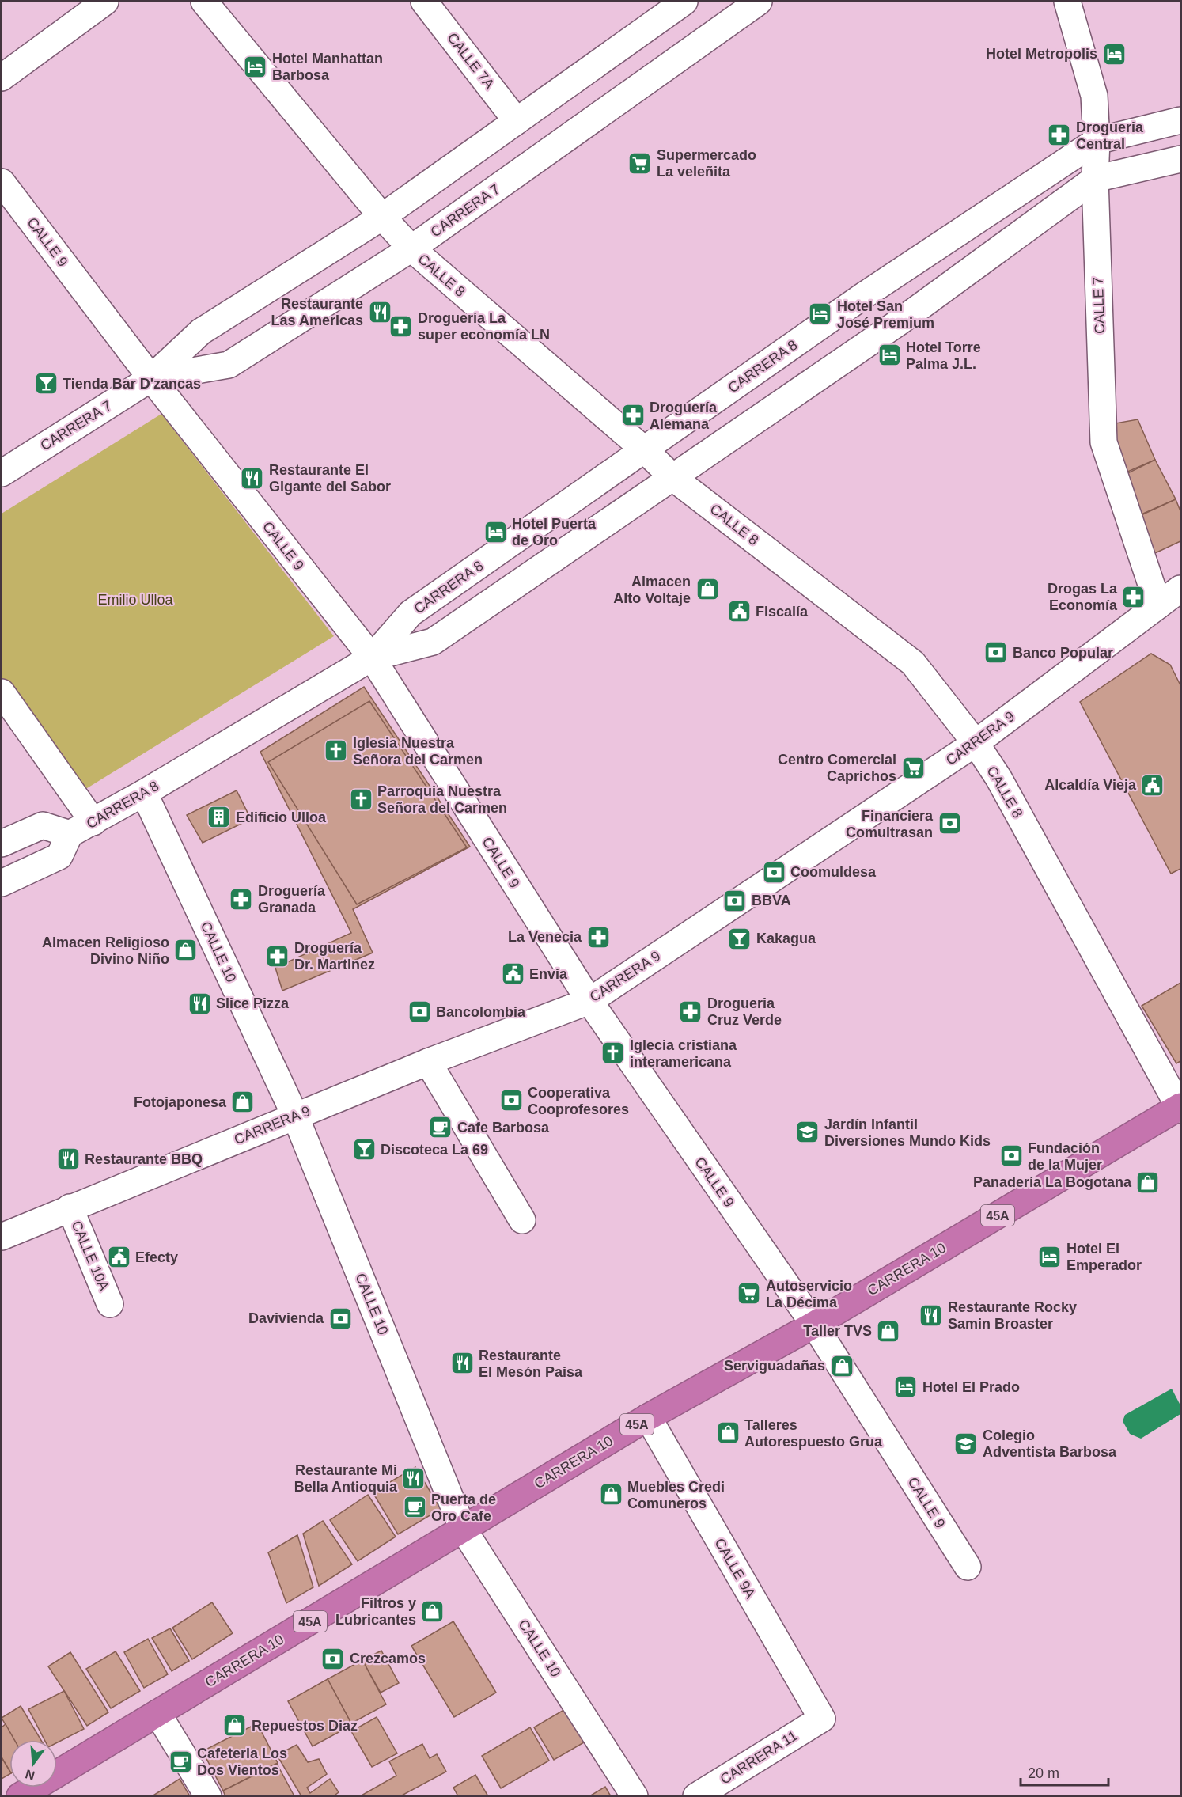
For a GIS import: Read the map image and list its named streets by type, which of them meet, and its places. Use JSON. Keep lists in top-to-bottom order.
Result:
{
  "streets": {
    "highway": ["45A", "CARRERA 10"],
    "street": [
      "CALLE 7A",
      "CARRERA 7",
      "CALLE 9",
      "CALLE 8",
      "CALLE 7",
      "CARRERA 8",
      "CARRERA 9",
      "CALLE 10",
      "CALLE 10A",
      "CALLE 9A",
      "CARRERA 11"
    ]
  },
  "crossings": [
    ["CALLE 7A", "CARRERA 7"],
    ["CARRERA 7", "CALLE 9"],
    ["CARRERA 7", "CALLE 8"],
    ["CALLE 9", "CARRERA 8"],
    ["CALLE 9", "CARRERA 9"],
    ["CALLE 9", "CARRERA 10"],
    ["CALLE 8", "CARRERA 8"],
    ["CALLE 8", "CARRERA 9"],
    ["CALLE 8", "CARRERA 10"],
    ["CALLE 7", "CARRERA 8"],
    ["CALLE 7", "CARRERA 9"],
    ["CARRERA 8", "CALLE 10"],
    ["CARRERA 9", "CALLE 10"],
    ["CARRERA 9", "CALLE 10A"],
    ["CALLE 10", "CARRERA 10"],
    ["CARRERA 10", "CALLE 9A"],
    ["CALLE 9A", "CARRERA 11"]
  ],
  "parks": ["Emilio Ulloa"],
  "places": {
    "hotel": [
      "Hotel Metropolis",
      "Hotel Manhattan Barbosa",
      "Hotel San José Premium",
      "Hotel Torre Palma J.L.",
      "Hotel Puerta de Oro",
      "Hotel El Emperador",
      "Hotel El Prado"
    ],
    "pharmacy": [
      "Drogueria Central",
      "Droguería La super economía LN",
      "Droguería Alemana",
      "Drogas La Economía",
      "Droguería Granada",
      "La Venecia",
      "Droguería Dr. Martinez",
      "Drogueria Cruz Verde"
    ],
    "supermarket": ["Supermercado La veleñita", "Centro Comercial Caprichos", "Autoservicio La Décima"],
    "restaurant": [
      "Restaurante Las Americas",
      "Restaurante El Gigante del Sabor",
      "Slice Pizza",
      "Restaurante BBQ",
      "Restaurante Rocky Samin Broaster",
      "Restaurante El Mesón Paisa",
      "Restaurante Mi Bella Antioquia"
    ],
    "bar": ["Tienda Bar D'zancas", "Kakagua", "Discoteca La 69"],
    "shop": [
      "Almacen Alto Voltaje",
      "Almacen Religioso Divino Niño",
      "Fotojaponesa",
      "Panadería La Bogotana",
      "Taller TVS",
      "Serviguadañas",
      "Talleres Autorespuesto Grua",
      "Muebles Credi Comuneros",
      "Filtros y Lubricantes",
      "Repuestos Diaz"
    ],
    "public building": [
      "Fiscalía",
      "Alcaldía Vieja",
      "Envia",
      "Efecty"
    ],
    "bank": [
      "Banco Popular",
      "Financiera Comultrasan",
      "Coomuldesa",
      "BBVA",
      "Bancolombia",
      "Cooperativa Cooprofesores",
      "Fundación de la Mujer",
      "Davivienda",
      "Crezcamos"
    ],
    "church": ["Iglesia Nuestra Señora del Carmen", "Parroquia Nuestra Señora del Carmen", "Iglecia cristiana interamericana"],
    "building": ["Edificio Ulloa"],
    "cafe": ["Cafe Barbosa", "Puerta de Oro Cafe", "Cafeteria Los Dos Vientos"],
    "school or university": ["Jardín Infantil Diversiones Mundo Kids", "Colegio Adventista Barbosa"]
  },
  "scale_bar": "20 m",
  "north": "bottom"
}
